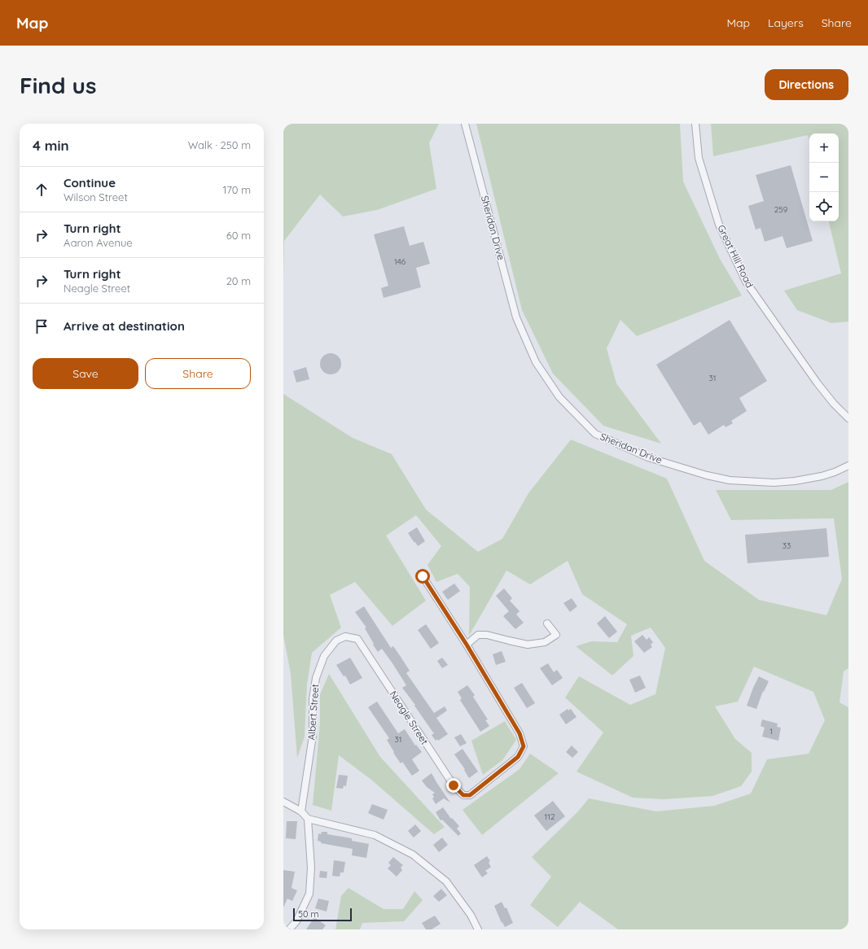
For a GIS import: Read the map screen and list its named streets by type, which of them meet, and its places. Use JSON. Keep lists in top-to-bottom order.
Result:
{
  "streets": {
    "street": [
      "Sheridan Drive",
      "Great Hill Road",
      "Albert Street",
      "Neagle Street"
    ]
  },
  "crossings": [
    ["Albert Street", "Neagle Street"]
  ],
  "house_numbers": [
    "259",
    "146",
    "31",
    "33",
    "1",
    "31",
    "112"
  ],
  "scale_bar": "50 m",
  "page": {
    "header": "Map",
    "nav": ["Map", "Layers", "Share"],
    "buttons": [
      "Directions",
      ["Save", "Share"]
    ],
    "title": "Find us",
    "heading": ["4 min", "Walk · 250 m"],
    "map_buttons": ["+", "−"],
    "list": [
      ["Continue", "Wilson Street", "170 m"],
      ["Turn right", "Aaron Avenue", "60 m"],
      ["Turn right", "Neagle Street", "20 m"],
      "Arrive at destination"
    ],
    "scale": "50 m"
  }
}
